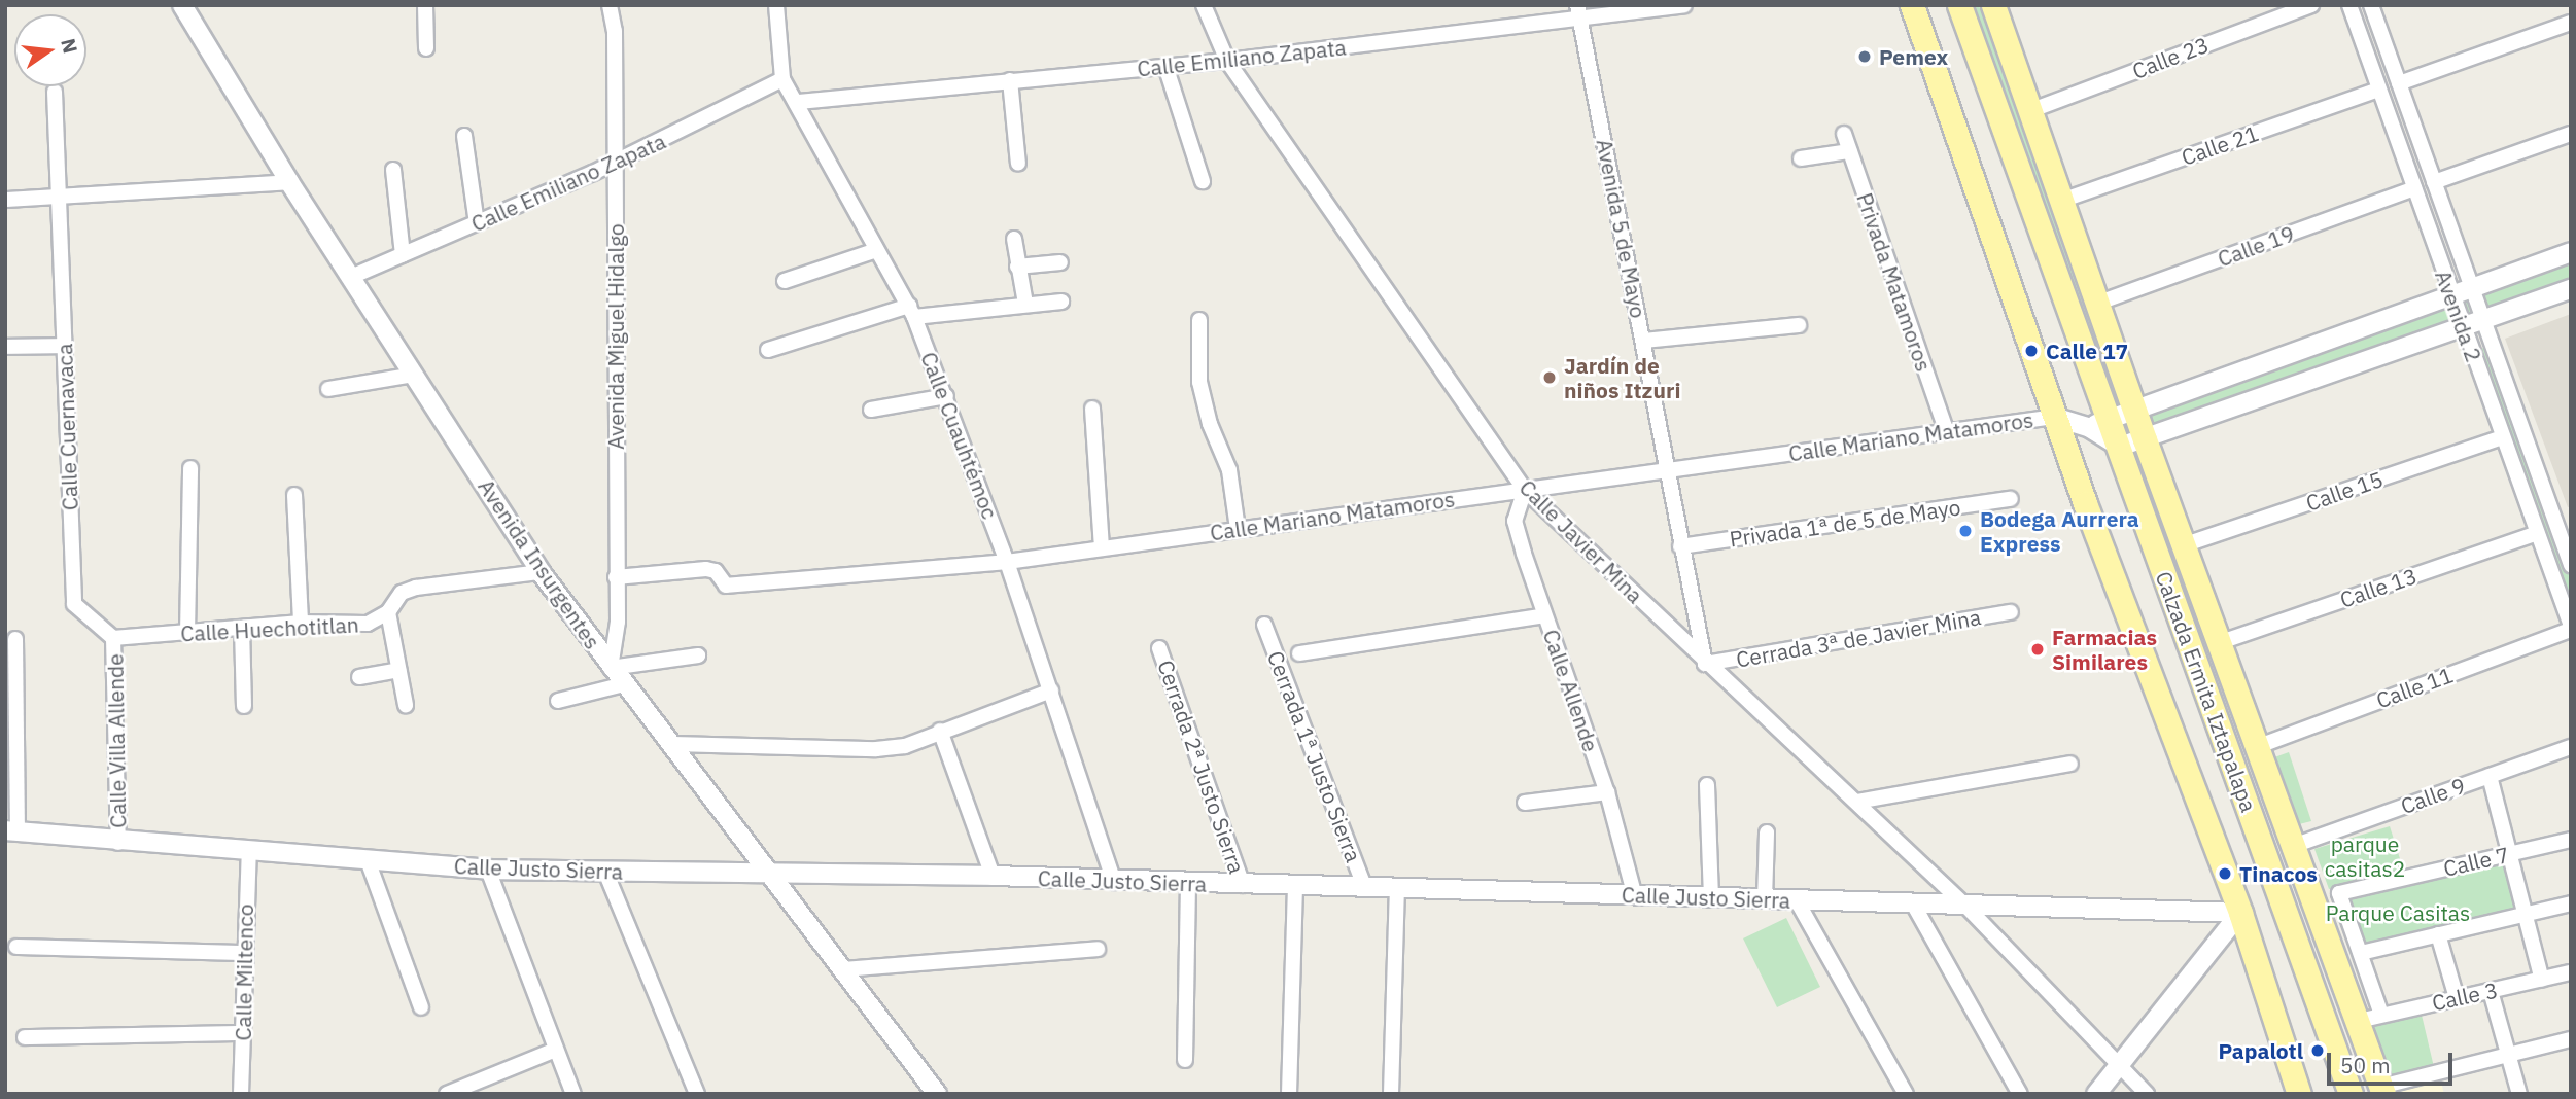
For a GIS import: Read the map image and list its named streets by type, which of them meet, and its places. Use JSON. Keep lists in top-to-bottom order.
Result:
{
  "streets": {
    "main road": ["Calzada Ermita Iztapalapa"],
    "street": [
      "Calle Emiliano Zapata",
      "Calle 23",
      "Calle 21",
      "Avenida 5 de Mayo",
      "Calle 19",
      "Privada Matamoros",
      "Avenida 2",
      "Avenida Miguel Hidalgo",
      "Calle Cuernavaca",
      "Calle Cuauhtémoc",
      "Calle Mariano Matamoros",
      "Calle 15",
      "Privada 1ª de 5 de Mayo",
      "Calle Javier Mina",
      "Avenida Insurgentes",
      "Calle 13",
      "Calle Huechotitlan",
      "Cerrada 3ª de Javier Mina",
      "Calle 11",
      "Calle Allende",
      "Calle Villa Allende",
      "Cerrada 1ª Justo Sierra",
      "Cerrada 2ª Justo Sierra",
      "Calle 9",
      "Calle 7",
      "Calle Justo Sierra",
      "Calle Miltenco",
      "Calle 3"
    ]
  },
  "crossings": [
    ["Calle Emiliano Zapata", "Avenida 5 de Mayo"],
    ["Calle Emiliano Zapata", "Avenida Miguel Hidalgo"],
    ["Calle Emiliano Zapata", "Calle Cuauhtémoc"],
    ["Calle Emiliano Zapata", "Calle Javier Mina"],
    ["Calle Emiliano Zapata", "Avenida Insurgentes"],
    ["Calle 23", "Calzada Ermita Iztapalapa"],
    ["Calle 21", "Avenida 2"],
    ["Calle 21", "Calzada Ermita Iztapalapa"],
    ["Avenida 5 de Mayo", "Calle Mariano Matamoros"],
    ["Avenida 5 de Mayo", "Privada 1ª de 5 de Mayo"],
    ["Avenida 5 de Mayo", "Calle Javier Mina"],
    ["Avenida 5 de Mayo", "Cerrada 3ª de Javier Mina"],
    ["Calle 19", "Avenida 2"],
    ["Calle 19", "Calzada Ermita Iztapalapa"],
    ["Privada Matamoros", "Calle Mariano Matamoros"],
    ["Avenida 2", "Calle 15"],
    ["Avenida 2", "Calle 13"],
    ["Avenida 2", "Calle 11"],
    ["Avenida Miguel Hidalgo", "Calle Mariano Matamoros"],
    ["Avenida Miguel Hidalgo", "Avenida Insurgentes"],
    ["Calle Cuernavaca", "Calle Huechotitlan"],
    ["Calle Cuernavaca", "Calle Villa Allende"],
    ["Calle Cuauhtémoc", "Calle Mariano Matamoros"],
    ["Calle Cuauhtémoc", "Calle Justo Sierra"],
    ["Calle Mariano Matamoros", "Calle Javier Mina"],
    ["Calle Mariano Matamoros", "Calle Allende"],
    ["Calle 15", "Calzada Ermita Iztapalapa"],
    ["Calle Javier Mina", "Cerrada 3ª de Javier Mina"],
    ["Calle Javier Mina", "Calle Allende"],
    ["Calle Javier Mina", "Calle Justo Sierra"],
    ["Avenida Insurgentes", "Calle Huechotitlan"],
    ["Avenida Insurgentes", "Calle Justo Sierra"],
    ["Calle 13", "Calzada Ermita Iztapalapa"],
    ["Calle Huechotitlan", "Calle Villa Allende"],
    ["Calle 11", "Calzada Ermita Iztapalapa"],
    ["Calle Allende", "Calle Justo Sierra"],
    ["Calzada Ermita Iztapalapa", "Calle 9"],
    ["Calzada Ermita Iztapalapa", "Calle 3"],
    ["Calle Villa Allende", "Calle Justo Sierra"],
    ["Cerrada 1ª Justo Sierra", "Calle Justo Sierra"],
    ["Cerrada 2ª Justo Sierra", "Calle Justo Sierra"],
    ["Calle Justo Sierra", "Calle Miltenco"]
  ],
  "parks": ["parque casitas2", "Parque Casitas"],
  "places": [
    "Pemex",
    "Calle 17",
    "Jardín de niños Itzuri",
    "Bodega Aurrera Express",
    "Farmacias Similares",
    "Tinacos",
    "Papalotl"
  ],
  "scale_bar": "50 m",
  "north": "right"
}
